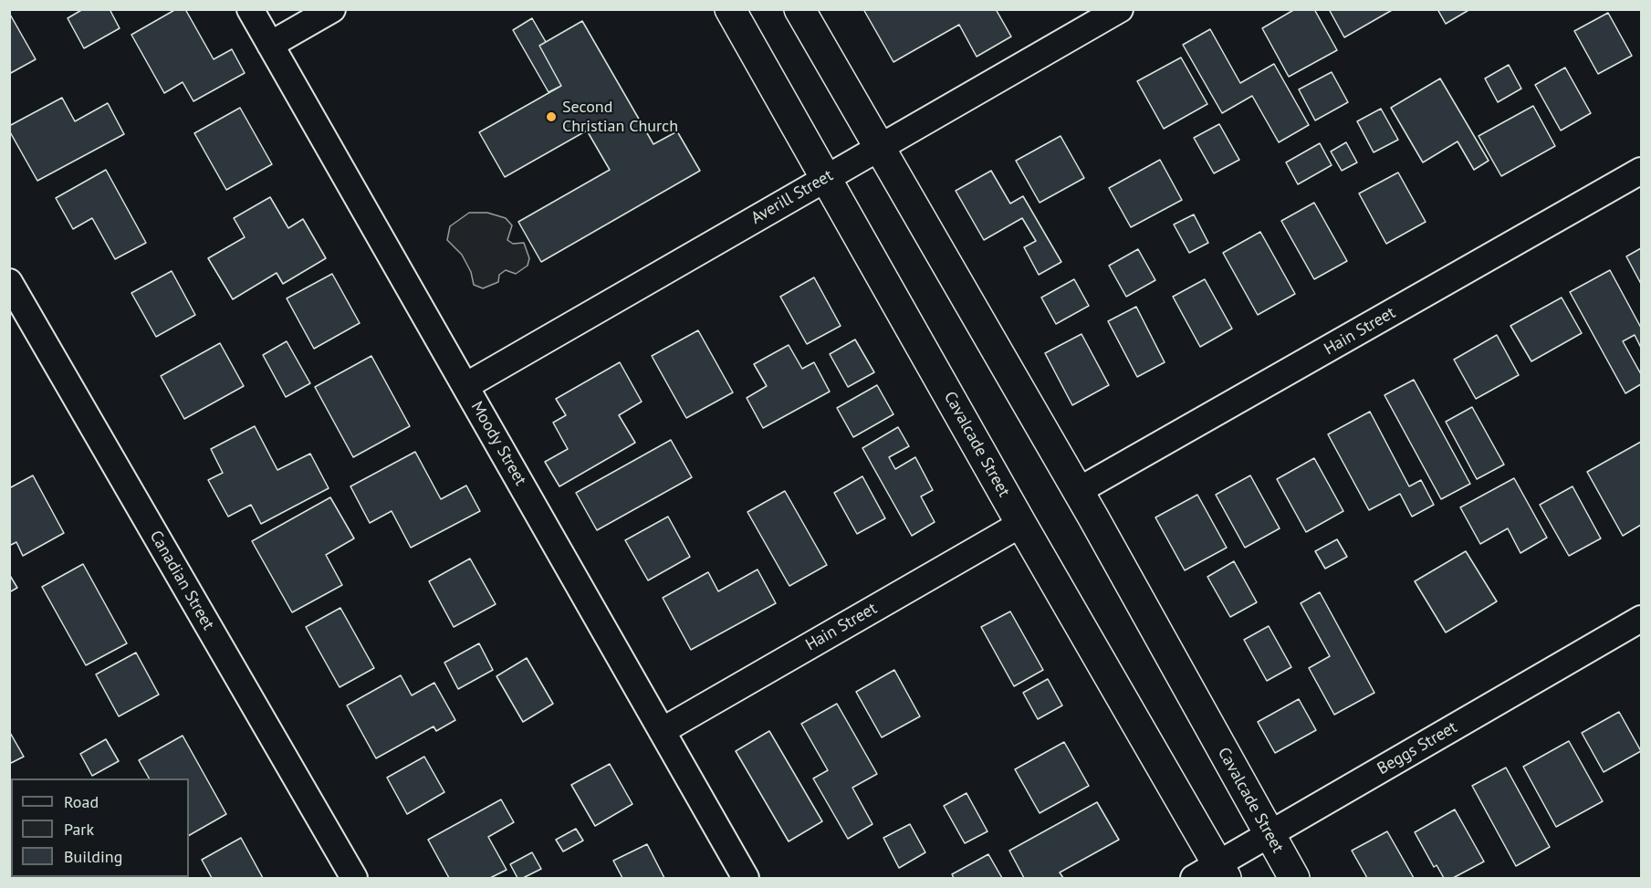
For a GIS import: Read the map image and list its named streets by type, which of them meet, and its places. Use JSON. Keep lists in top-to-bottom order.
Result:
{
  "streets": {
    "main road": ["Cavalcade Street"],
    "street": [
      "Averill Street",
      "Hain Street",
      "Moody Street",
      "Canadian Street",
      "Beggs Street"
    ]
  },
  "crossings": [
    ["Averill Street", "Moody Street"],
    ["Averill Street", "Cavalcade Street"],
    ["Hain Street", "Moody Street"],
    ["Hain Street", "Cavalcade Street"],
    ["Cavalcade Street", "Beggs Street"]
  ],
  "places": ["Second Christian Church"],
  "legend": ["Road", "Park", "Building"]
}
